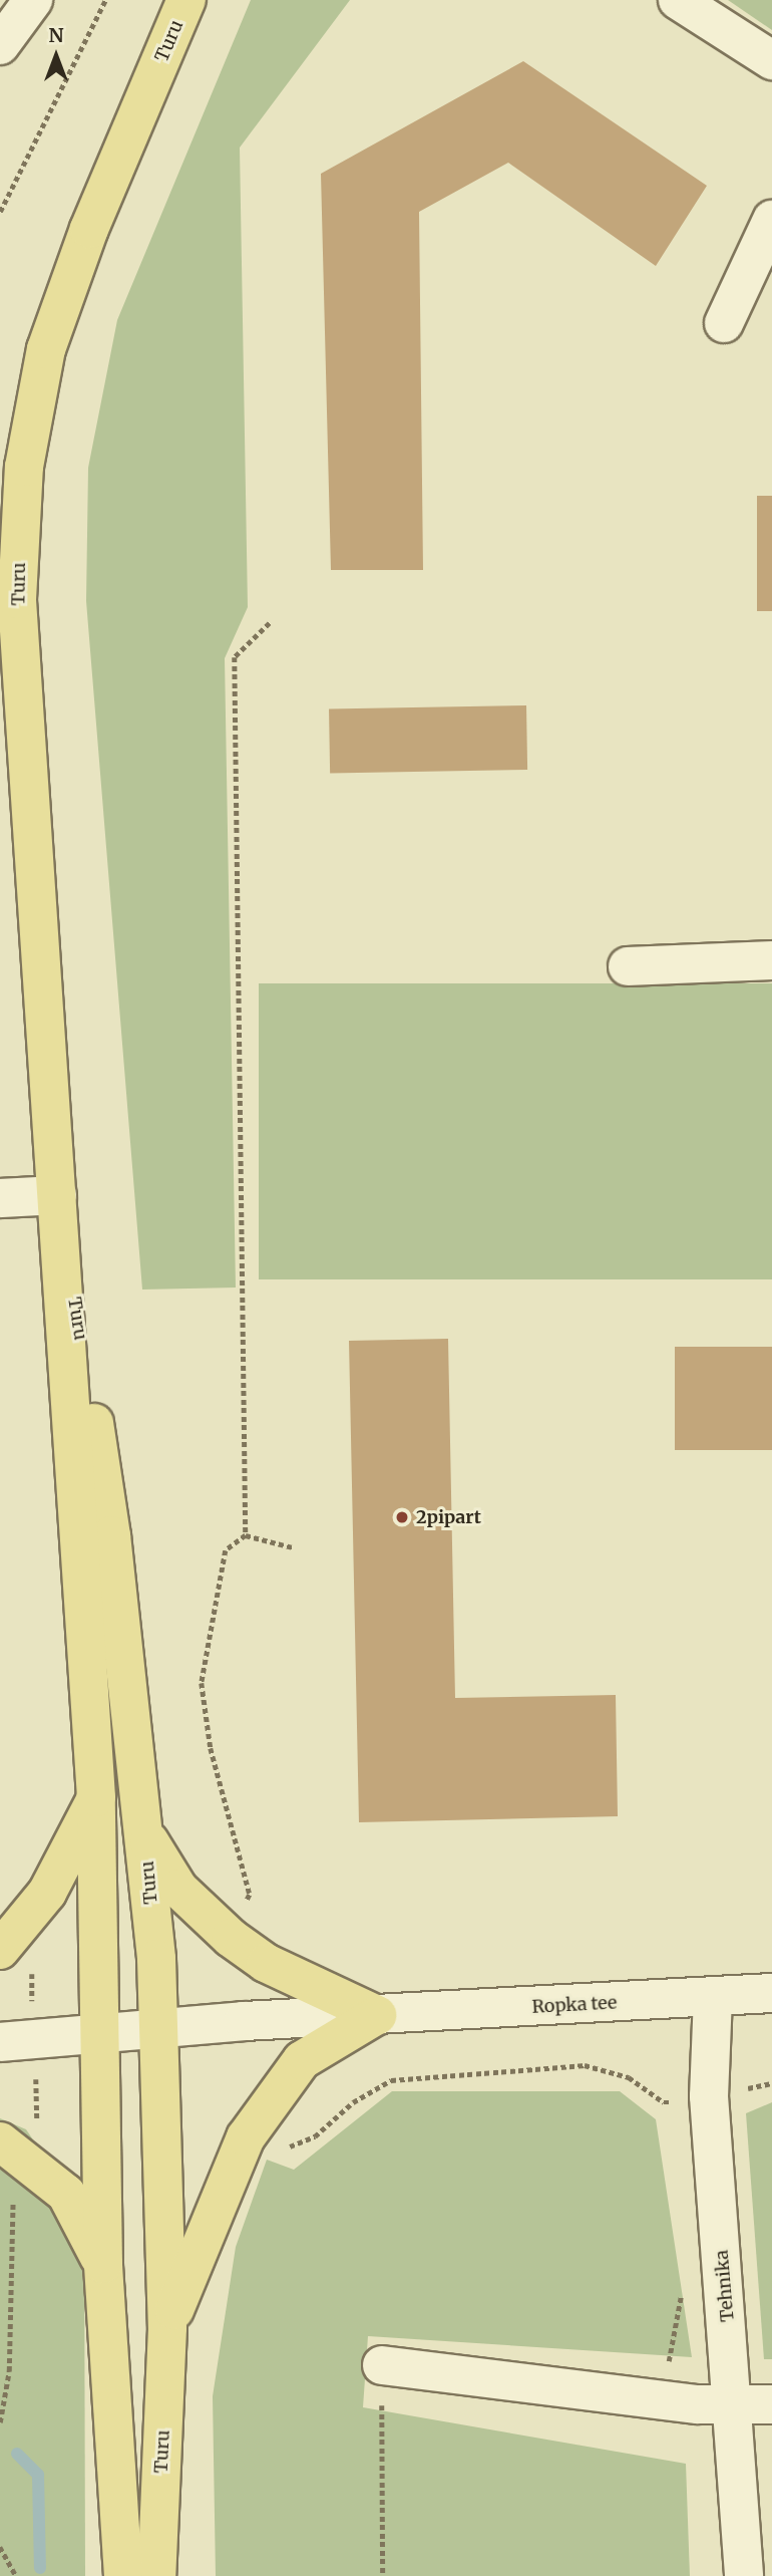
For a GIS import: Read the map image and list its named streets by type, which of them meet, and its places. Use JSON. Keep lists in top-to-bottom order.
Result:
{
  "streets": {
    "main road": ["Turu"],
    "street": ["Ropka tee", "Tehnika"]
  },
  "crossings": [
    ["Turu", "Ropka tee"],
    ["Ropka tee", "Tehnika"]
  ],
  "places": ["2pipart"],
  "north": "top"
}
